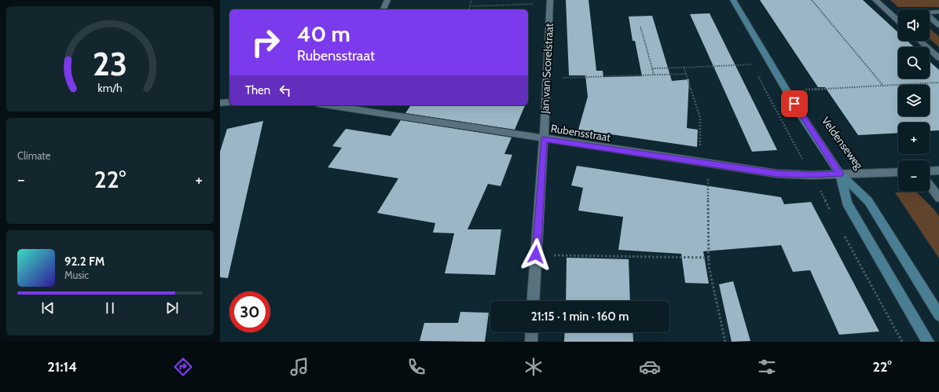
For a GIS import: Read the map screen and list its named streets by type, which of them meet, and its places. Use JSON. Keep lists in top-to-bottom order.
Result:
{
  "streets": {
    "street": ["Jan van Scorelstraat", "Rubensstraat", "Veldenseweg"]
  },
  "crossings": [
    ["Jan van Scorelstraat", "Rubensstraat"],
    ["Rubensstraat", "Veldenseweg"]
  ],
  "page": {
    "map_buttons": ["+", "−"],
    "turn": ["40 m", "Rubensstraat"],
    "then": "Then",
    "tile": "Climate",
    "heat": ["−", "22°", "+"],
    "song": ["92.2 FM", "Music"],
    "limit": "30",
    "trip": "21:15 · 1 min · 160 m",
    "tabs": ["21:14", "22°"],
    "gauge": ["23", "km/h"]
  }
}
